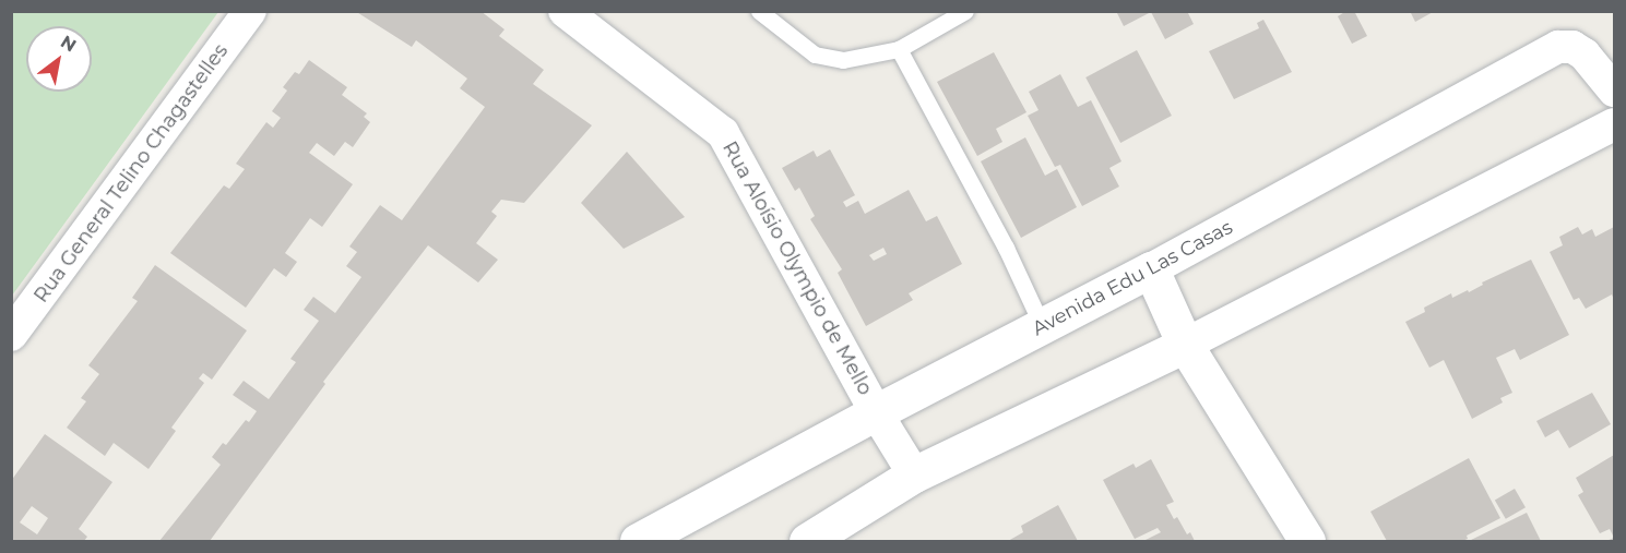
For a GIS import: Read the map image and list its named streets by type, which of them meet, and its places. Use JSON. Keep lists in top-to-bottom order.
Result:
{
  "streets": {
    "street": ["Rua General Telino Chagastelles", "Rua Aloísio Olympio de Mello", "Avenida Edu Las Casas"]
  },
  "crossings": [
    ["Rua Aloísio Olympio de Mello", "Avenida Edu Las Casas"]
  ],
  "north": "top right"
}
